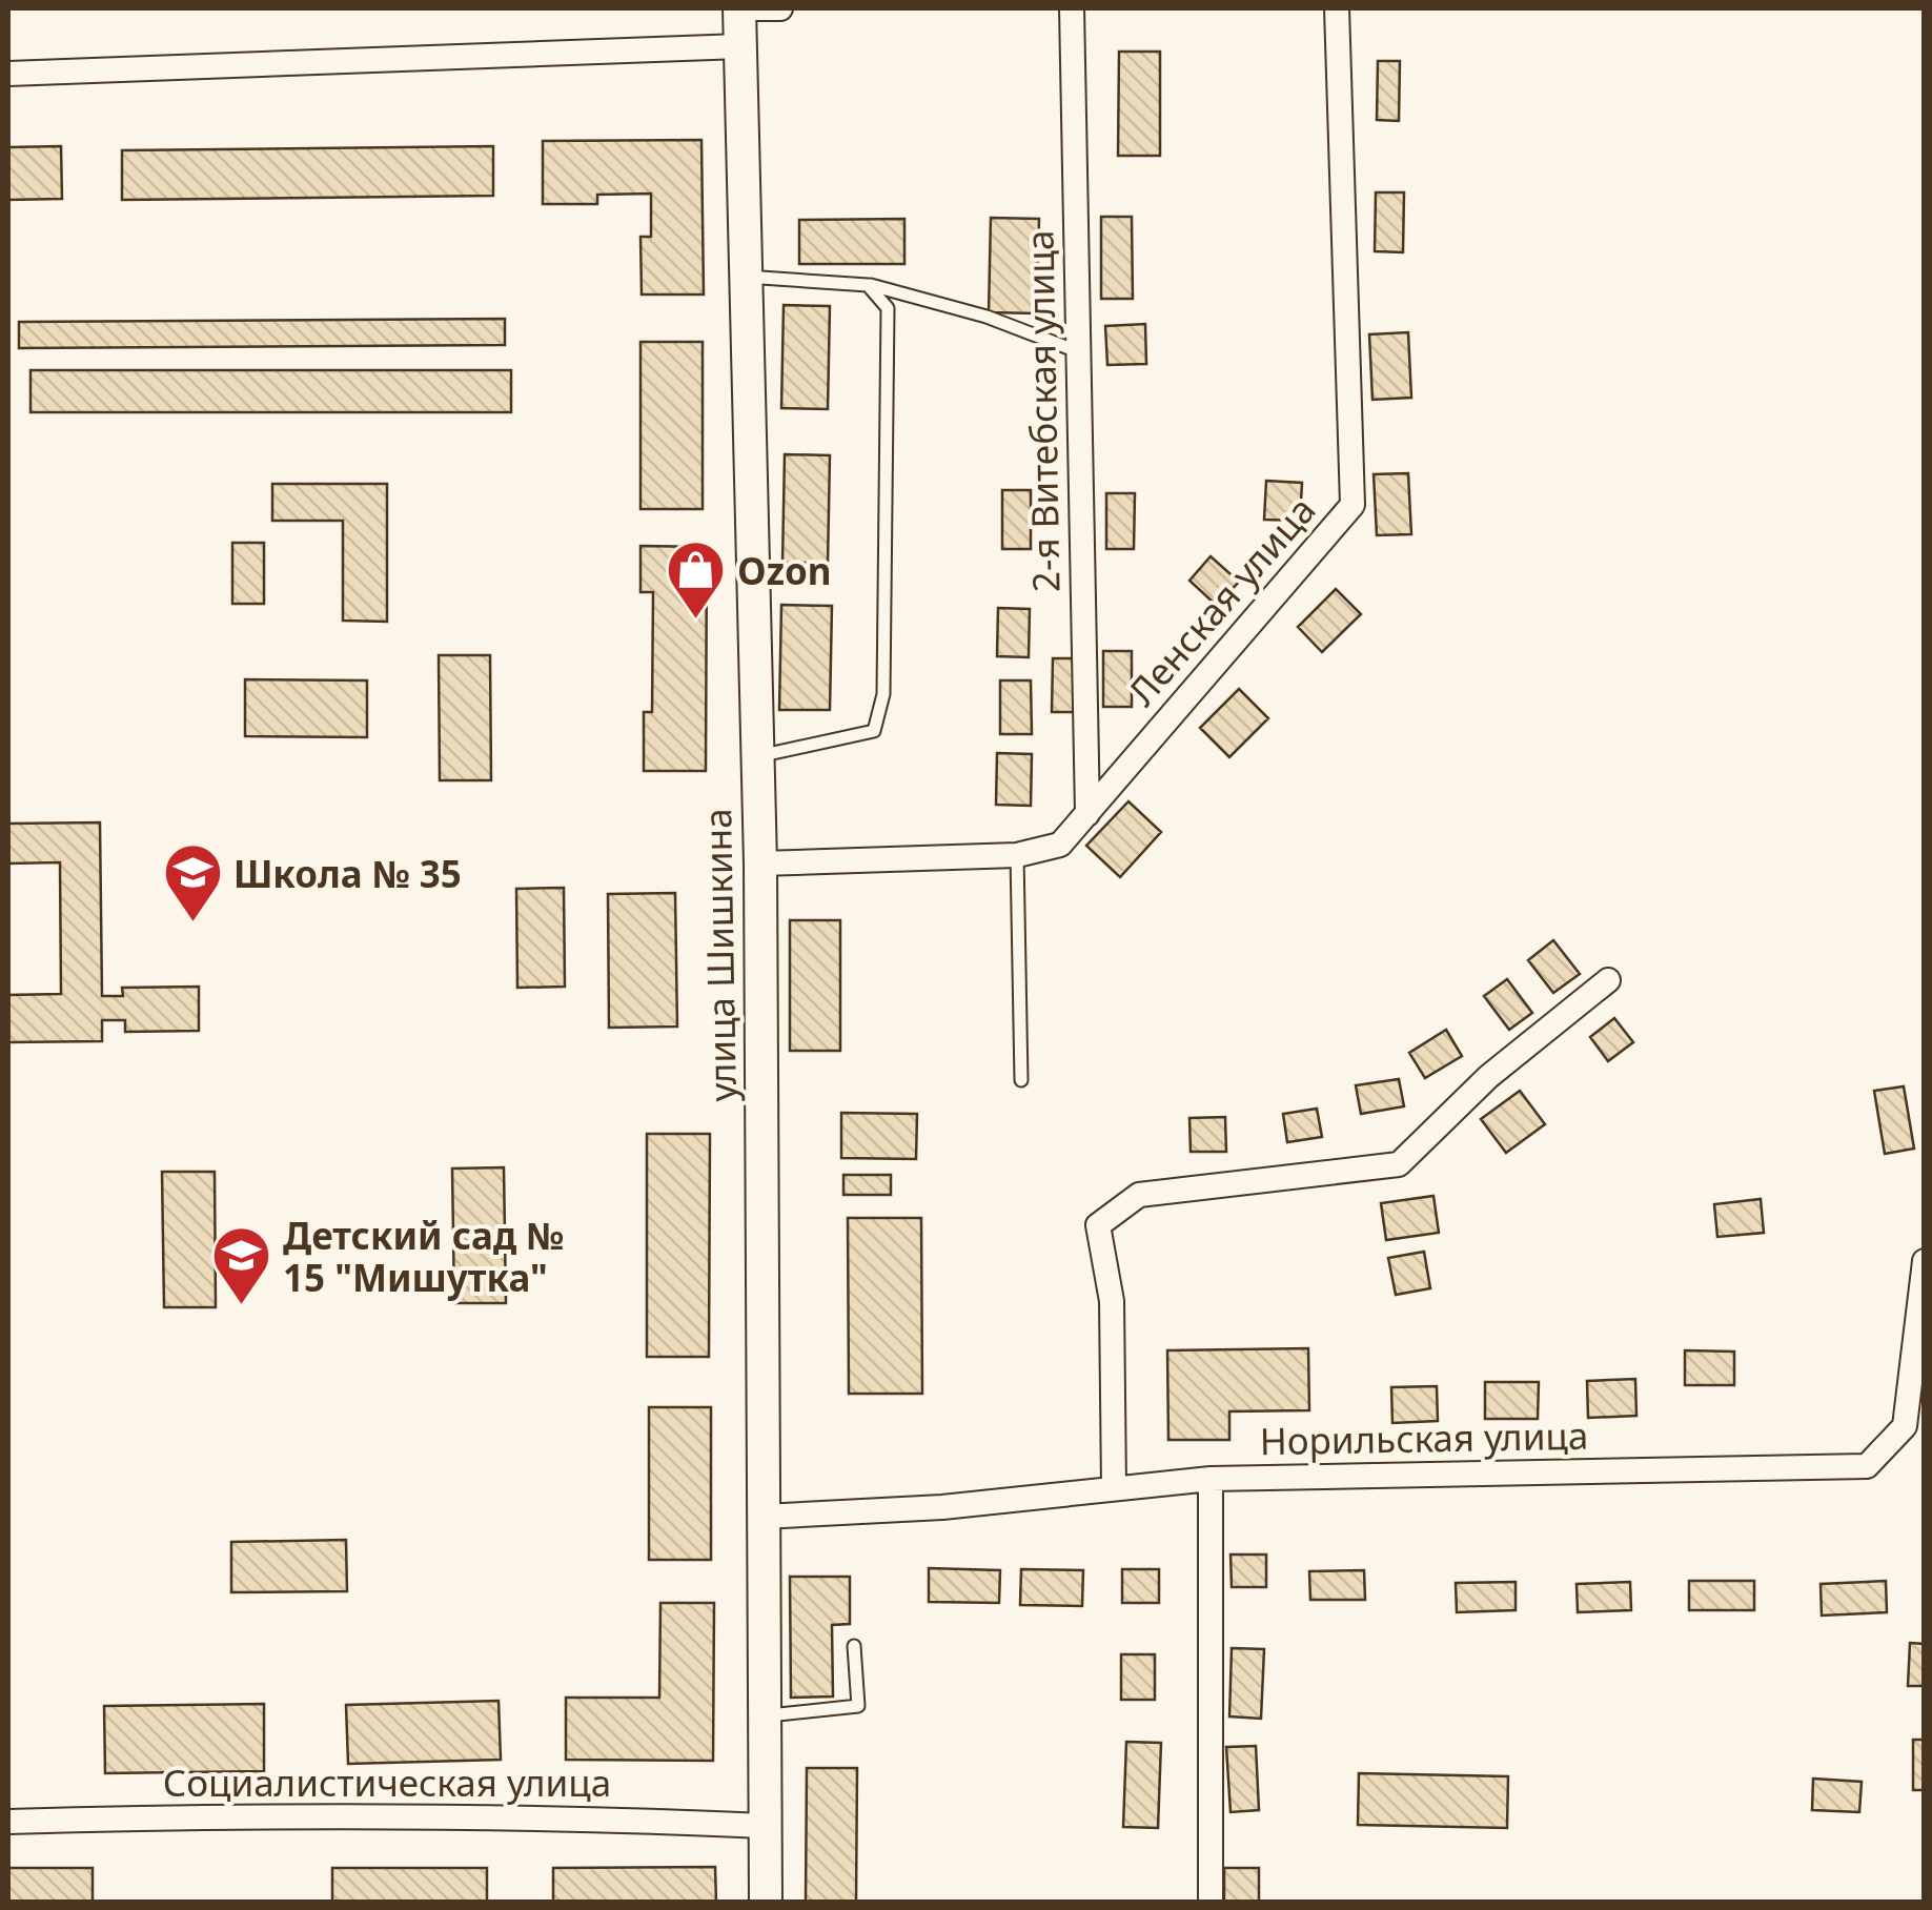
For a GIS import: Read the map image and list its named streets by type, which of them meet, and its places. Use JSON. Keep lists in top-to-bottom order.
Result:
{
  "streets": {
    "main road": ["улица Шишкина"],
    "street": [
      "2-я Витебская улица",
      "Ленская улица",
      "Норильская улица",
      "Социалистическая улица"
    ]
  },
  "crossings": [
    ["2-я Витебская улица", "Ленская улица"],
    ["Ленская улица", "улица Шишкина"],
    ["улица Шишкина", "Норильская улица"],
    ["улица Шишкина", "Социалистическая улица"]
  ],
  "places": {
    "shop": ["Ozon"],
    "school or university": ["Школа № 35", "Детский сад № 15 \"Мишутка\""]
  }
}
